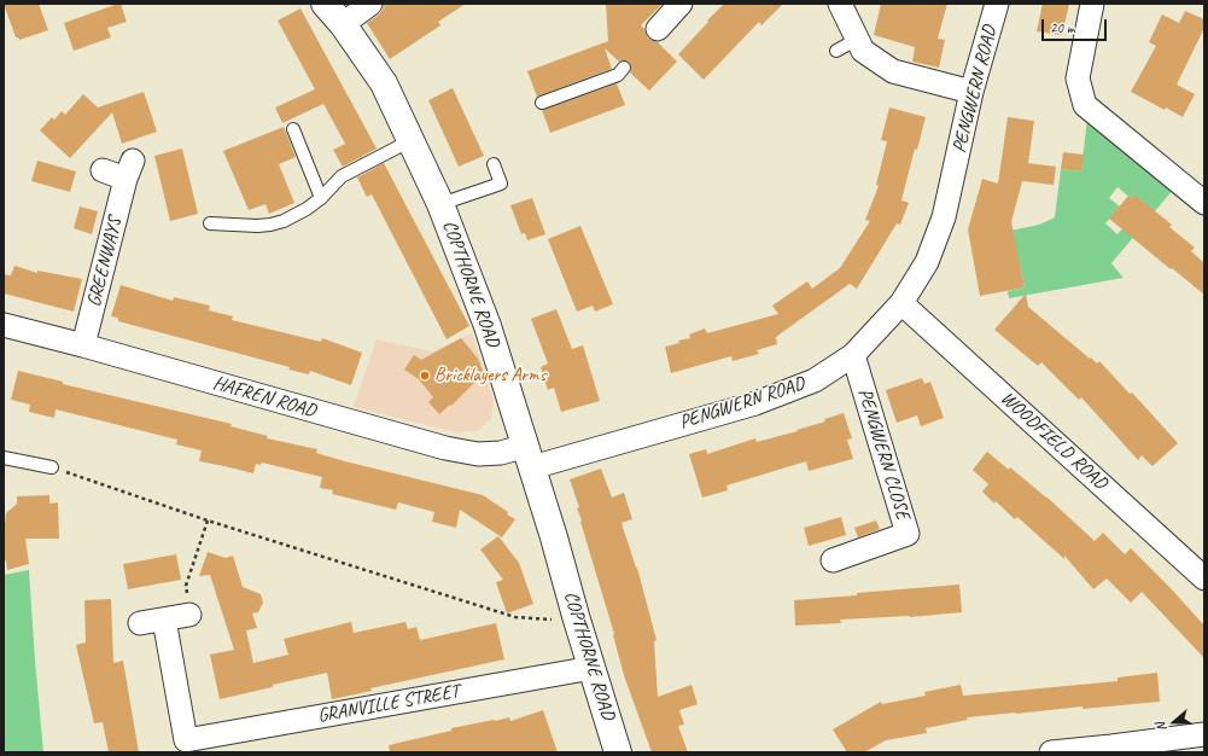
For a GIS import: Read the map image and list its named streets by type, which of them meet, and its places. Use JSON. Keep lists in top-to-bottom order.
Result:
{
  "streets": {
    "main road": ["COPTHORNE ROAD"],
    "street": [
      "PENGWERN ROAD",
      "GREENWAYS",
      "HAFREN ROAD",
      "WOODFIELD ROAD",
      "PENGWERN CLOSE",
      "GRANVILLE STREET"
    ]
  },
  "crossings": [
    ["PENGWERN ROAD", "COPTHORNE ROAD"],
    ["PENGWERN ROAD", "HAFREN ROAD"],
    ["PENGWERN ROAD", "WOODFIELD ROAD"],
    ["PENGWERN ROAD", "PENGWERN CLOSE"],
    ["GREENWAYS", "HAFREN ROAD"],
    ["COPTHORNE ROAD", "HAFREN ROAD"],
    ["COPTHORNE ROAD", "GRANVILLE STREET"]
  ],
  "places": ["Bricklayers Arms"],
  "scale_bar": "20 m",
  "north": "left"
}
